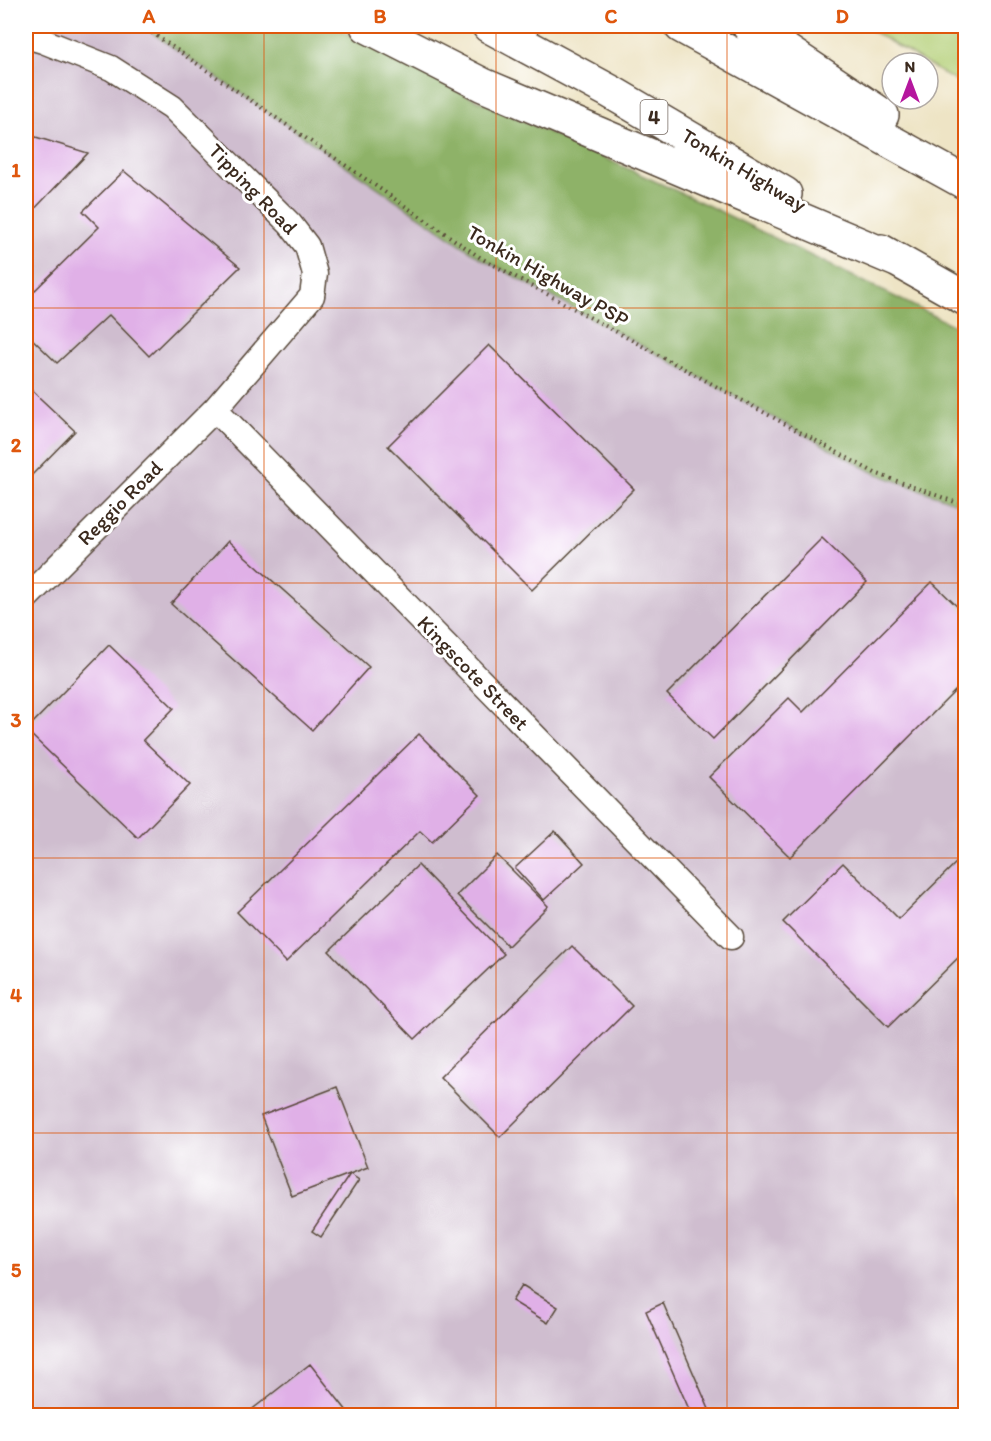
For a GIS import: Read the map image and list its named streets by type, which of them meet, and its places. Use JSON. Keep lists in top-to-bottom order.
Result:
{
  "streets": {
    "highway": ["4", "Tonkin Highway"],
    "street": ["Tipping Road", "Reggio Road", "Kingscote Street"],
    "path": ["Tonkin Highway PSP"]
  },
  "crossings": [
    ["Tipping Road", "Reggio Road"],
    ["Tipping Road", "Kingscote Street"],
    ["Reggio Road", "Kingscote Street"]
  ],
  "north": "top",
  "grid": {
    "columns": [
      "A",
      "B",
      "C",
      "D"
    ],
    "rows": [
      "1",
      "2",
      "3",
      "4",
      "5"
    ]
  }
}
